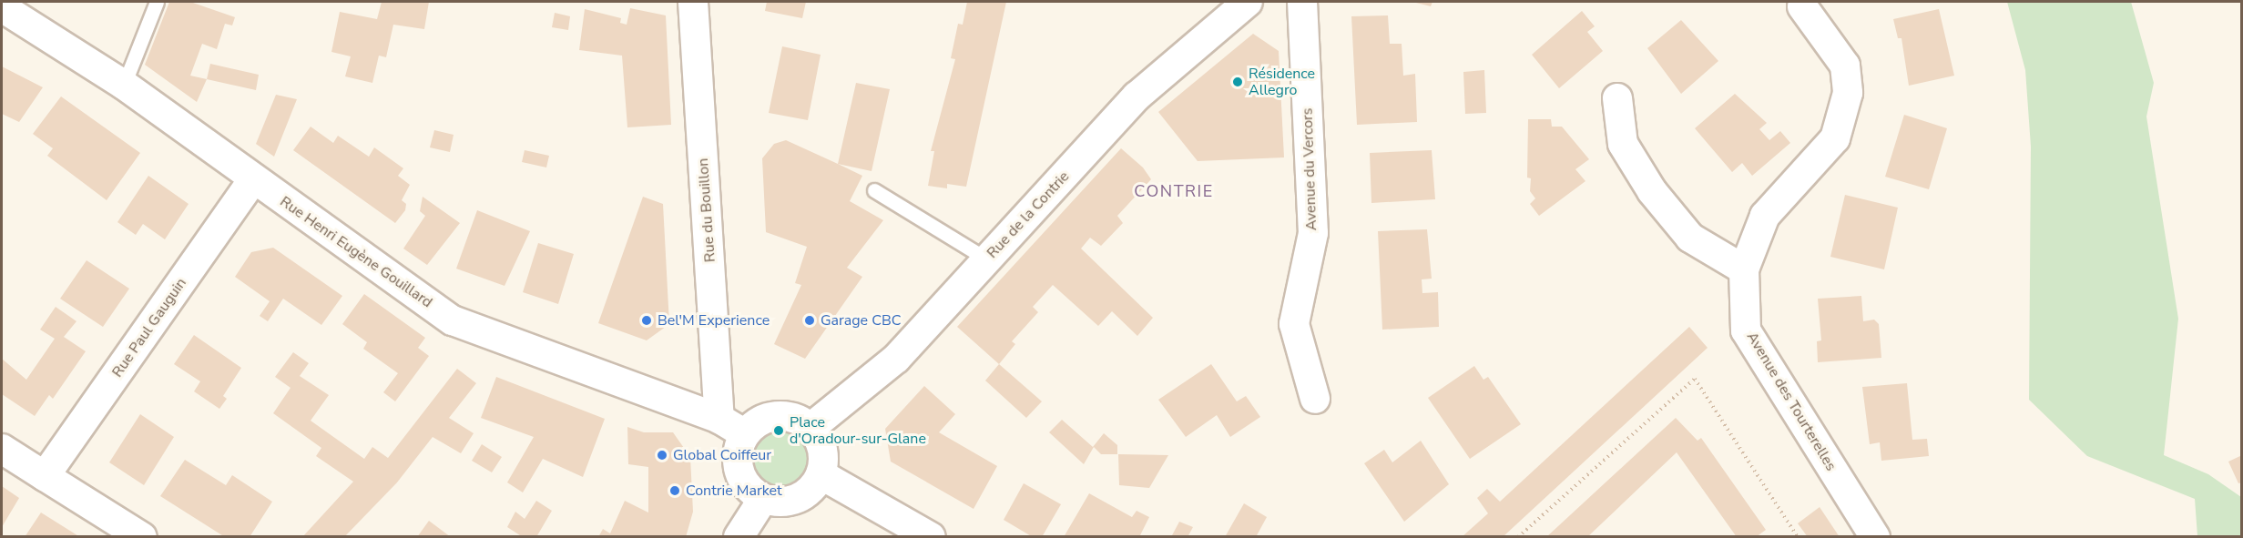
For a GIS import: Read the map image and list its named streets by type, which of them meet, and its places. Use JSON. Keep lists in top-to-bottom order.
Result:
{
  "streets": {
    "street": [
      "Avenue du Vercors",
      "Rue du Bouillon",
      "Rue de la Contrie",
      "Rue Henri Eugène Gouillard",
      "Rue Paul Gauguin",
      "Avenue des Tourterelles"
    ]
  },
  "crossings": [
    ["Rue du Bouillon", "Rue Henri Eugène Gouillard"],
    ["Rue de la Contrie", "Rue Henri Eugène Gouillard"],
    ["Rue Henri Eugène Gouillard", "Rue Paul Gauguin"]
  ],
  "districts": ["CONTRIE"],
  "places": [
    "Résidence Allegro",
    "Bel'M Experience",
    "Garage CBC",
    "Place d'Oradour-sur-Glane",
    "Global Coiffeur",
    "Contrie Market"
  ]
}
